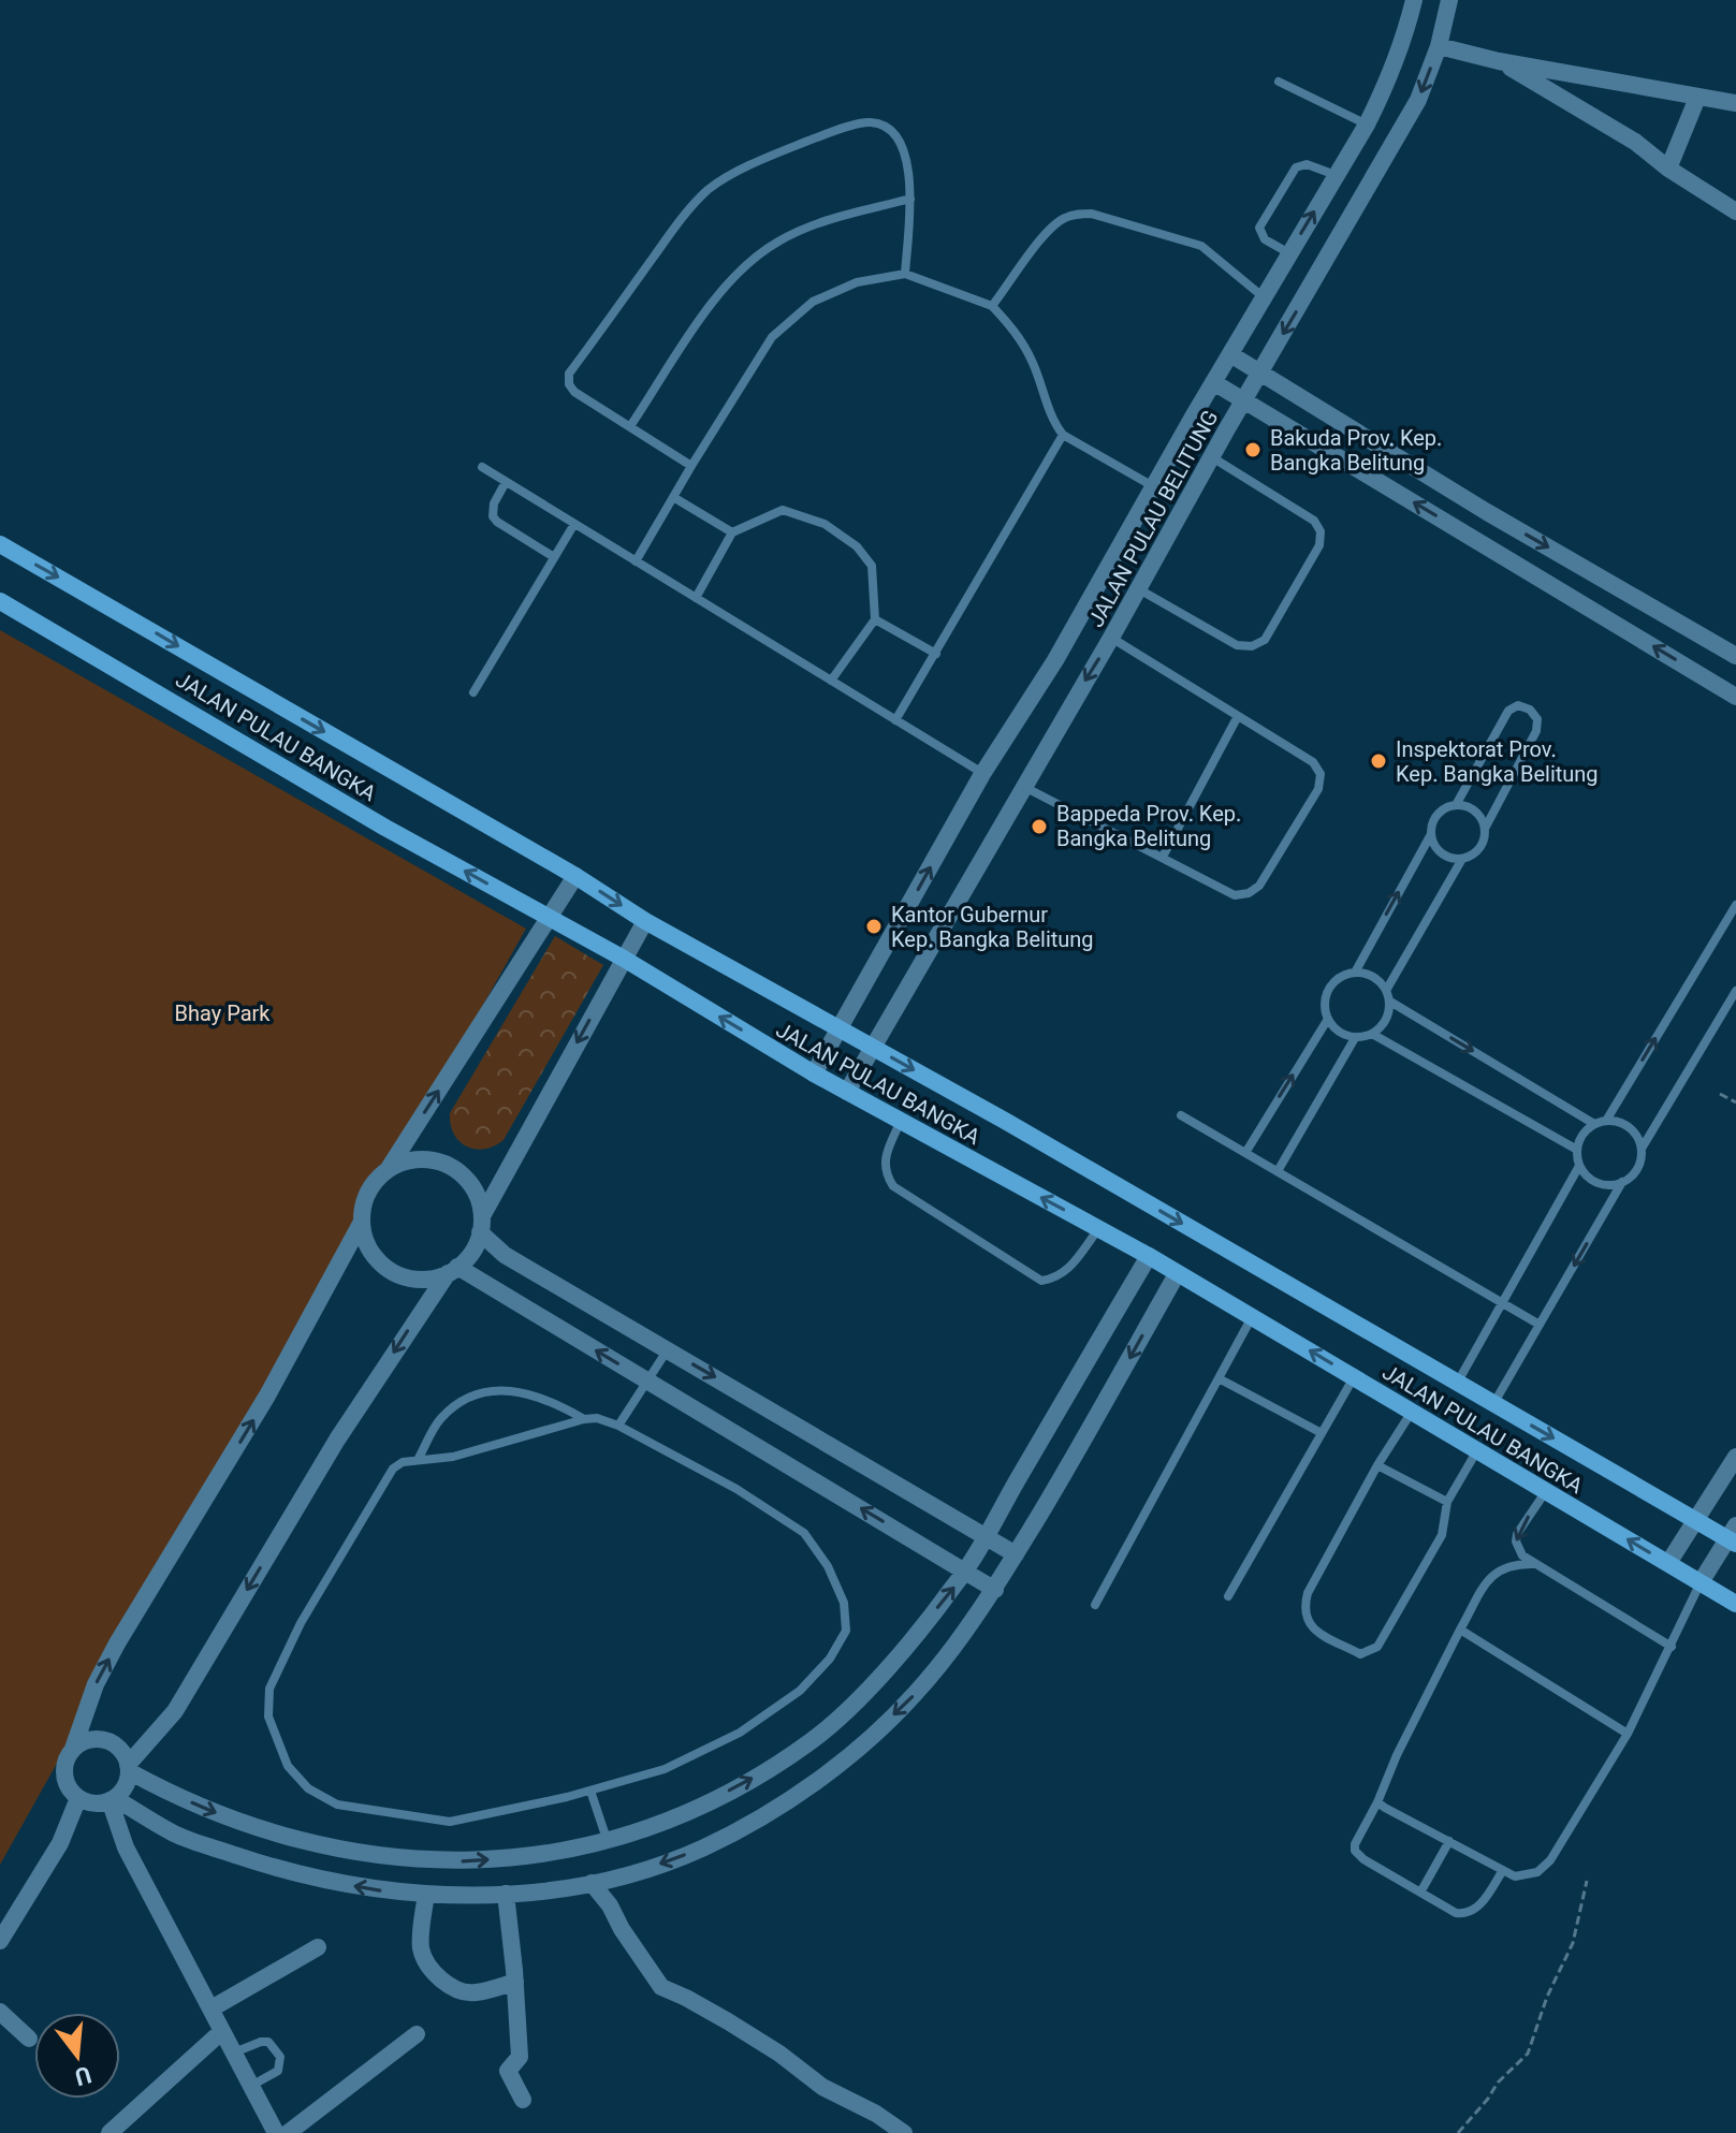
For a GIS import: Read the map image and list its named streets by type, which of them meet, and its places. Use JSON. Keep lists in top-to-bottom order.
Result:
{
  "streets": {
    "main road": ["JALAN PULAU BANGKA"],
    "street": ["JALAN PULAU BELITUNG"]
  },
  "crossings": [
    ["JALAN PULAU BELITUNG", "JALAN PULAU BANGKA"]
  ],
  "parks": ["Bhay Park"],
  "places": [
    "Bakuda Prov. Kep. Bangka Belitung",
    "Inspektorat Prov. Kep. Bangka Belitung",
    "Bappeda Prov. Kep. Bangka Belitung",
    "Kantor Gubernur Kep. Bangka Belitung"
  ],
  "north": "bottom"
}
